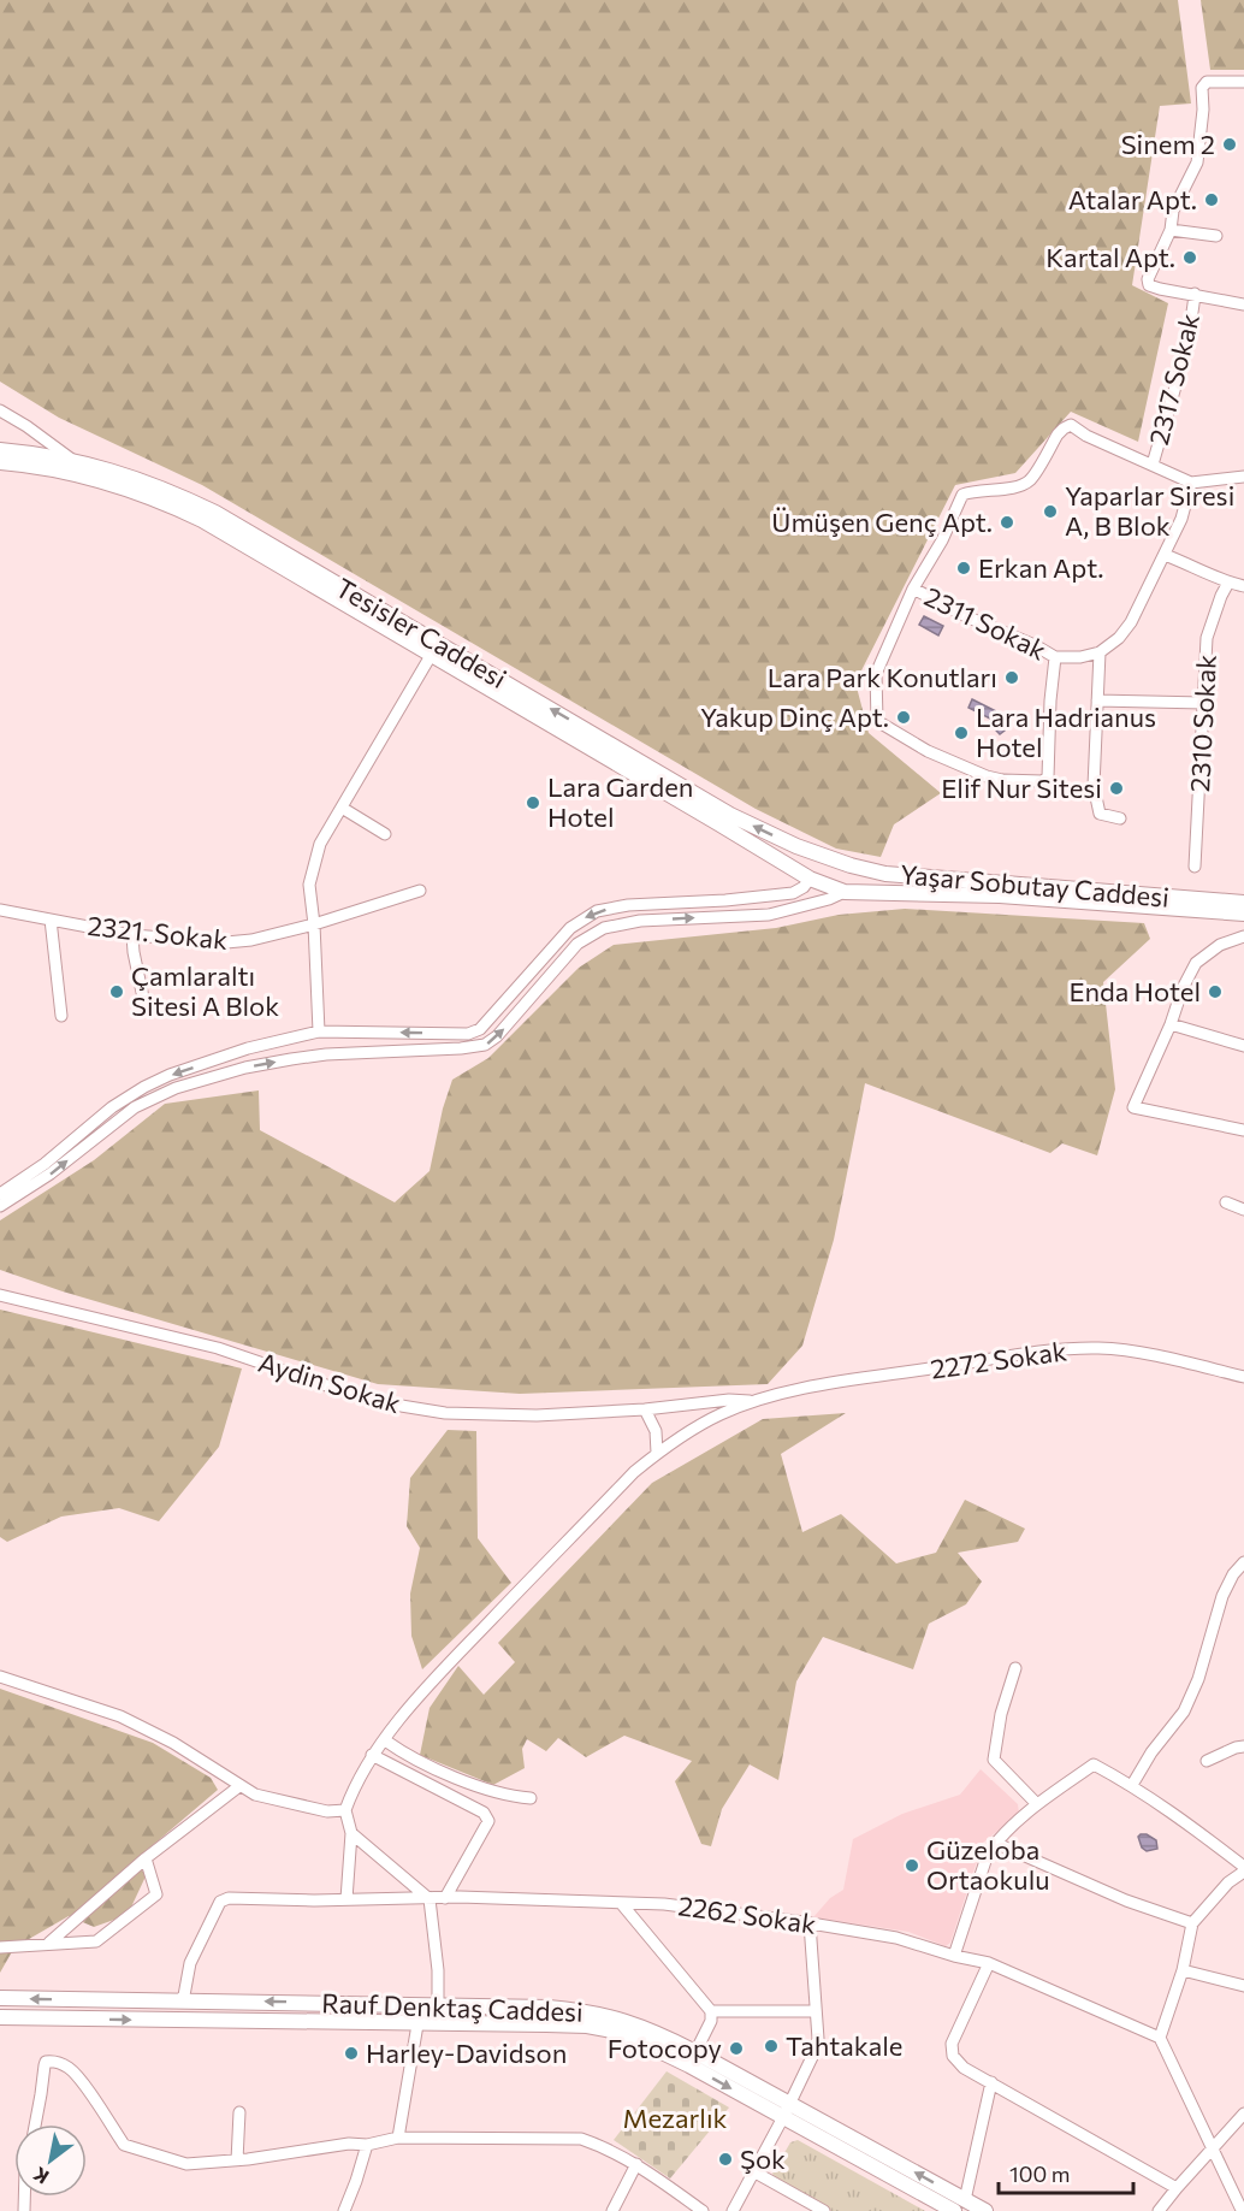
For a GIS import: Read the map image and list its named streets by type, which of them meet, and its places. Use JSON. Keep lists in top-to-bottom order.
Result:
{
  "streets": {
    "main road": ["Tesisler Caddesi", "Yaşar Sobutay Caddesi", "Rauf Denktaş Caddesi"],
    "street": [
      "2317 Sokak",
      "2311 Sokak",
      "2310 Sokak",
      "2321. Sokak",
      "2272 Sokak",
      "Aydin Sokak",
      "2262 Sokak"
    ]
  },
  "crossings": [
    ["Tesisler Caddesi", "Yaşar Sobutay Caddesi"],
    ["2272 Sokak", "Aydin Sokak"],
    ["2262 Sokak", "Rauf Denktaş Caddesi"]
  ],
  "parks": ["Mezarlık"],
  "places": [
    "Sinem 2",
    "Atalar Apt.",
    "Kartal Apt.",
    "Yaparlar Siresi A, B Blok",
    "Ümüşen Genç Apt.",
    "Erkan Apt.",
    "Lara Park Konutları",
    "Yakup Dinç Apt.",
    "Lara Hadrianus Hotel",
    "Elif Nur Sitesi",
    "Lara Garden Hotel",
    "Çamlaraltı Sitesi A Blok",
    "Enda Hotel",
    "Güzeloba Ortaokulu",
    "Tahtakale",
    "Fotocopy",
    "Harley-Davidson",
    "Şok"
  ],
  "scale_bar": "100 m",
  "north": "bottom left"
}
